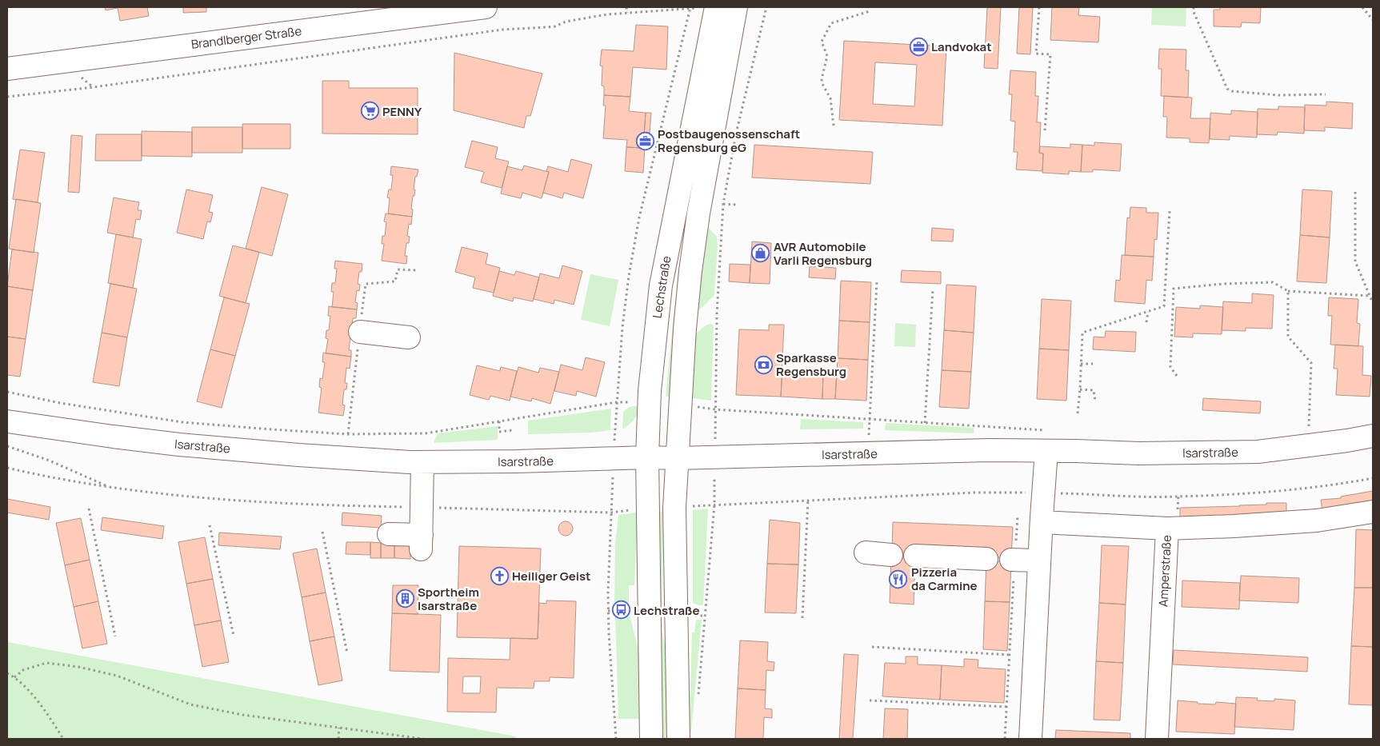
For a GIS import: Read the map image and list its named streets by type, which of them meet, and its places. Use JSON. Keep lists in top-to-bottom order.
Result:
{
  "streets": {
    "street": [
      "Brandlberger Straße",
      "Lechstraße",
      "Isarstraße",
      "Amperstraße"
    ]
  },
  "crossings": [
    ["Lechstraße", "Isarstraße"]
  ],
  "places": {
    "office": ["Landvokat", "Postbaugenossenschaft Regensburg eG"],
    "supermarket": ["PENNY"],
    "shop": ["AVR Automobile Varli Regensburg"],
    "bank": ["Sparkasse Regensburg"],
    "church": ["Heiliger Geist"],
    "restaurant": ["Pizzeria da Carmine"],
    "building": ["Sportheim Isarstraße"],
    "bus stop": ["Lechstraße"]
  }
}
